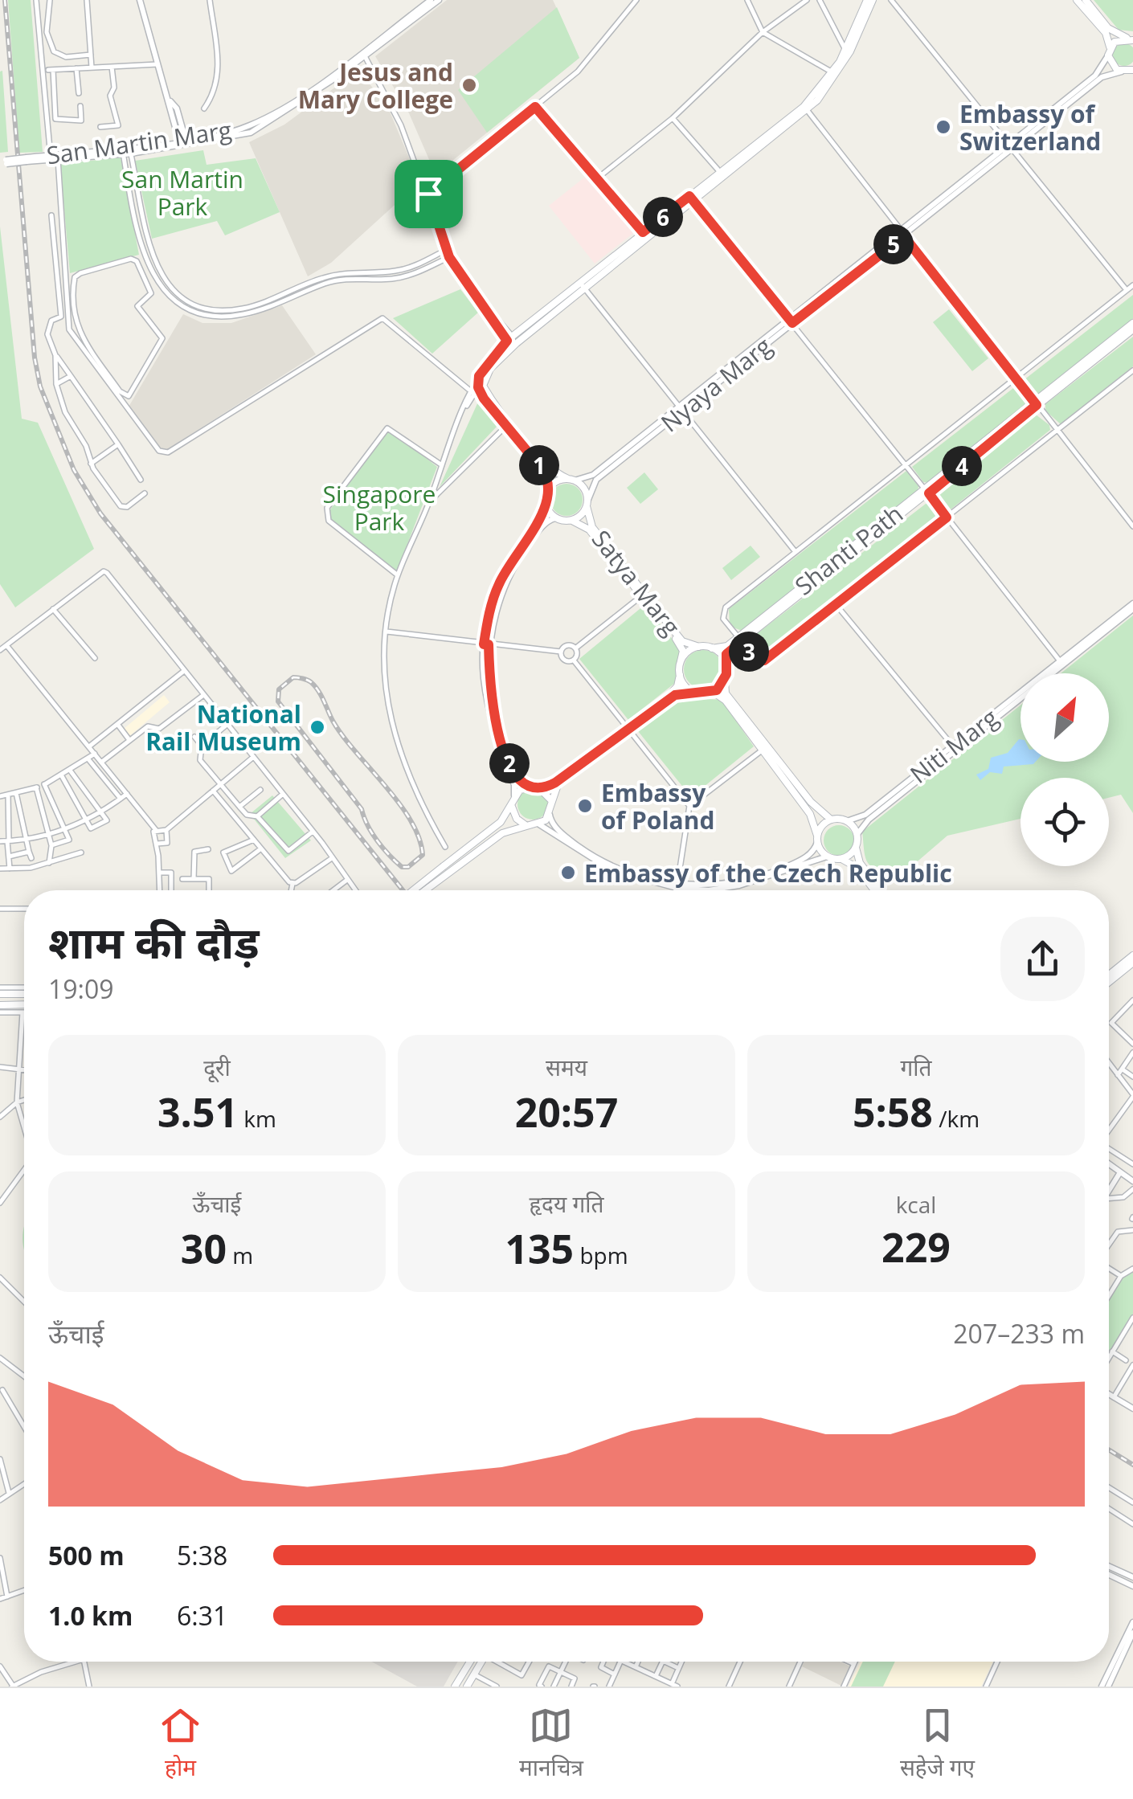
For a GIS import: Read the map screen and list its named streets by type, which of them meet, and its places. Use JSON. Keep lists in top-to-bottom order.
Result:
{
  "streets": {
    "main road": ["Shanti Path", "Satya Marg"],
    "street": ["San Martin Marg", "Nyaya Marg", "Niti Marg"]
  },
  "crossings": [
    ["Nyaya Marg", "Satya Marg"],
    ["Shanti Path", "Satya Marg"]
  ],
  "parks": ["San Martin Park", "Singapore Park"],
  "places": [
    "Jesus and Mary College",
    "Embassy of Switzerland",
    "National Rail Museum",
    "Embassy of Poland",
    "Embassy of the Czech Republic"
  ],
  "north": "top right",
  "page": {
    "pins": [
      "6",
      "5",
      "1",
      "4",
      "3",
      "2"
    ],
    "heading": ["शाम की दौड़", "19:09"],
    "stats": [
      ["दूरी", "3.51 km"],
      ["समय", "20:57"],
      ["गति", "5:58 /km"],
      ["ऊँचाई", "30 m"],
      ["हृदय गति", "135 bpm"],
      ["kcal", "229"]
    ],
    "chart": ["ऊँचाई", "207–233 m"],
    "list": [
      {
        "name": "500 m",
        "note": "5:38"
      },
      {
        "name": "1.0 km",
        "note": "6:31"
      }
    ],
    "tabs": ["होम", "मानचित्र", "सहेजे गए"]
  }
}
